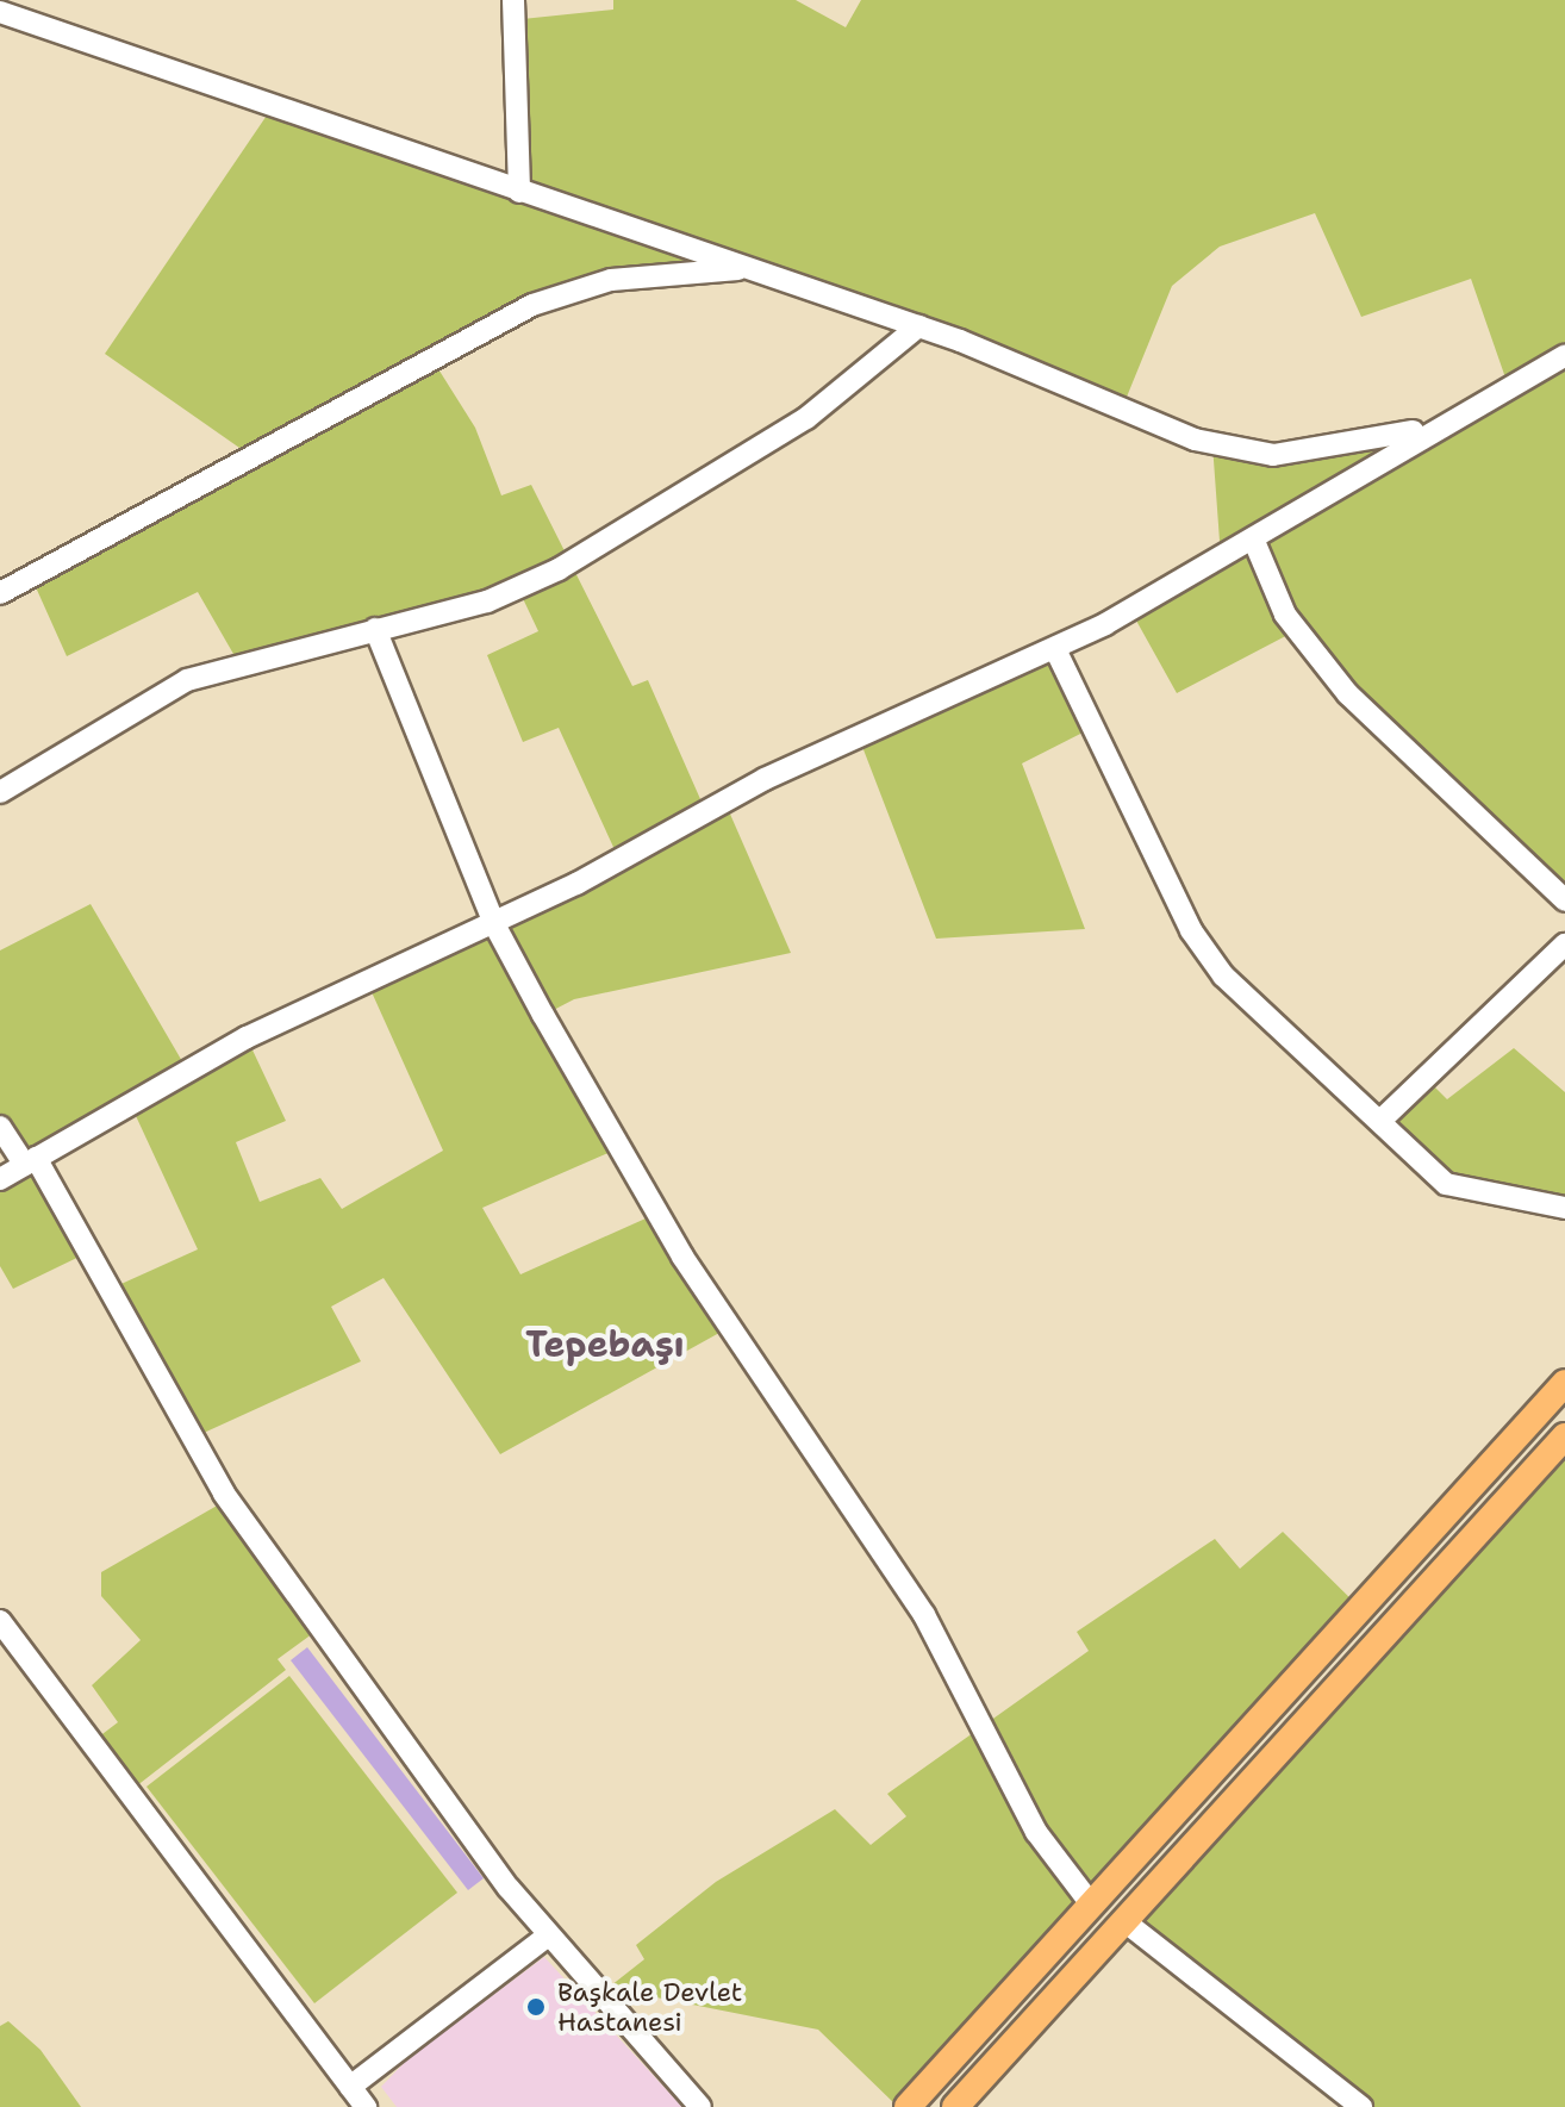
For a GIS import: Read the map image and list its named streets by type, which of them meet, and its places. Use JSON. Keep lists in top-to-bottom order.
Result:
{
  "districts": ["Tepebaşı"],
  "places": ["Başkale Devlet Hastanesi"]
}
